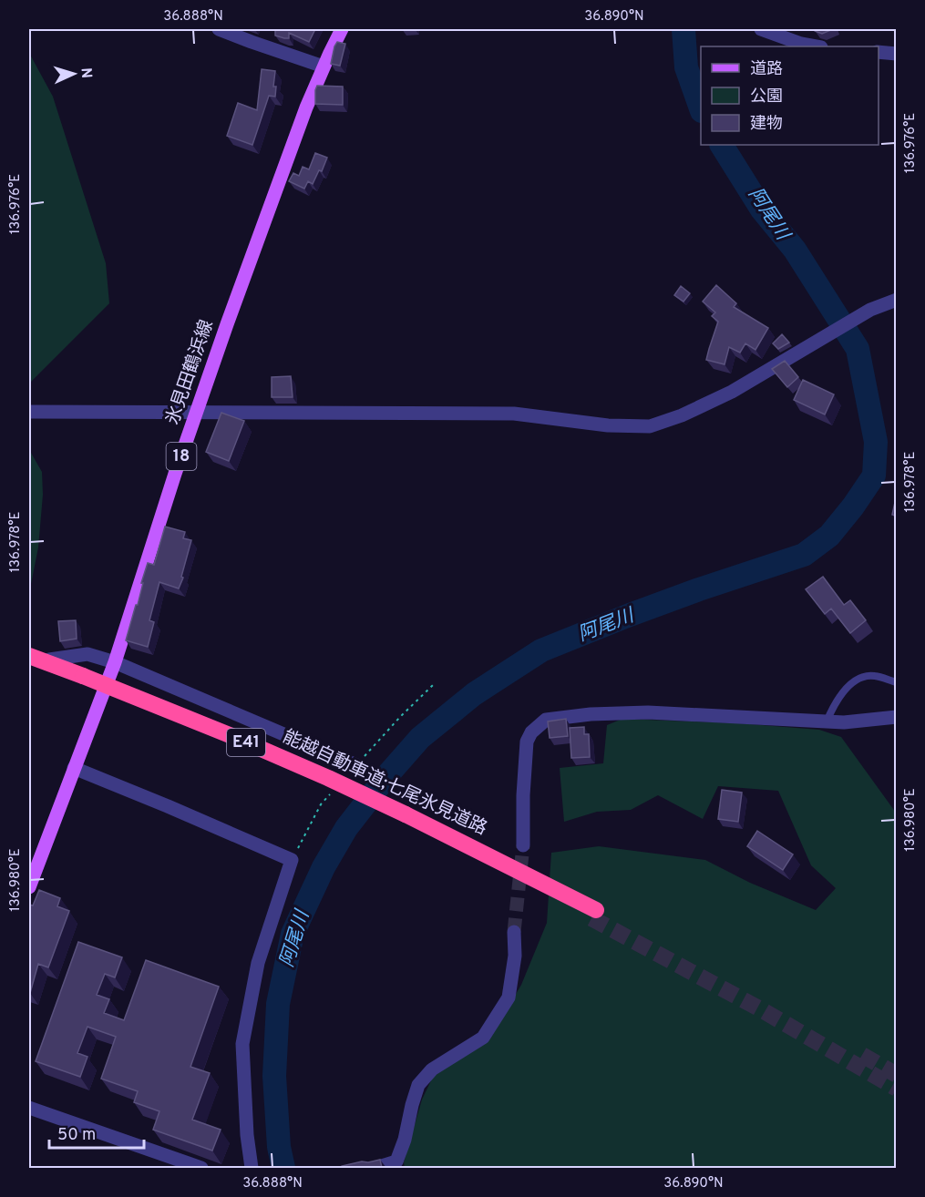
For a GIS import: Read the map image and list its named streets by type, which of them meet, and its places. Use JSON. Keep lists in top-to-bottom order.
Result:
{
  "streets": {
    "highway": ["E41", "能越自動車道;七尾氷見道路"],
    "main road": ["氷見田鶴浜線", "18"]
  },
  "water": ["阿尾川"],
  "legend": ["道路", "公園", "建物"],
  "scale_bar": "50 m",
  "north": "right",
  "coordinates": [
    "36.888°N",
    "36.890°N",
    "136.976°E",
    "136.978°E",
    "136.980°E"
  ]
}
